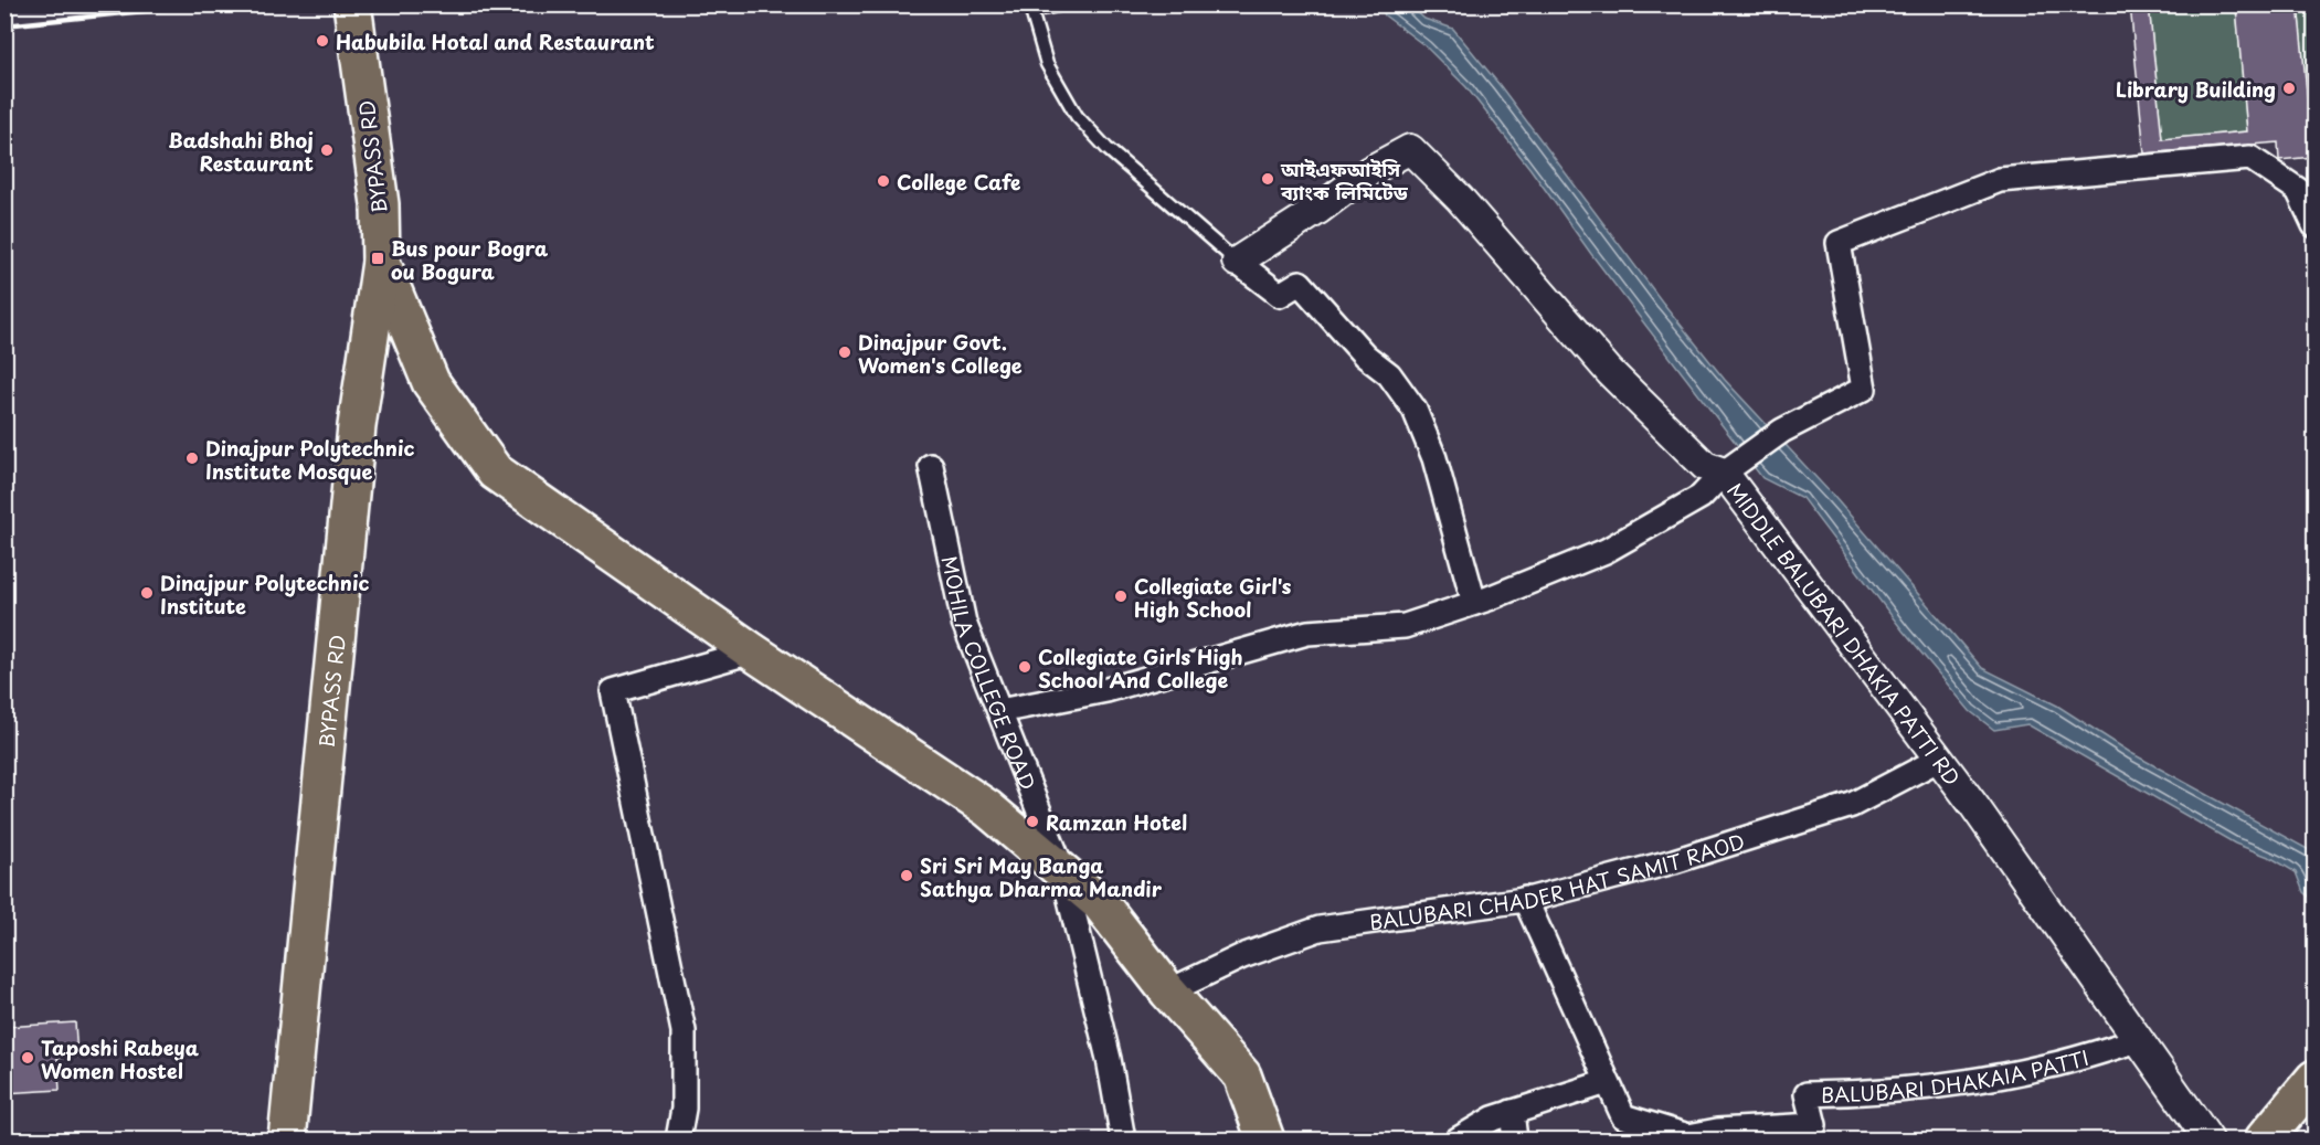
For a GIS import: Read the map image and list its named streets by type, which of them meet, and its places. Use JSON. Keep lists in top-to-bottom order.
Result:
{
  "streets": {
    "main road": ["BYPASS RD"],
    "street": [
      "MIDDLE BALUBARI DHAKIA PATTI RD",
      "MOHILA COLLEGE ROAD",
      "BALUBARI CHADER HAT SAMIT RAOD",
      "BALUBARI DHAKAIA PATTI"
    ]
  },
  "crossings": [
    ["MIDDLE BALUBARI DHAKIA PATTI RD", "BALUBARI CHADER HAT SAMIT RAOD"],
    ["MIDDLE BALUBARI DHAKIA PATTI RD", "BALUBARI DHAKAIA PATTI"]
  ],
  "places": {
    "other": [
      "Habubila Hotal and Restaurant",
      "Library Building",
      "Badshahi Bhoj Restaurant",
      "আইএফআইসি ব্যাংক লিমিটেড",
      "College Cafe",
      "Dinajpur Govt. Women's College",
      "Dinajpur Polytechnic Institute Mosque",
      "Dinajpur Polytechnic Institute",
      "Collegiate Girl's High School",
      "Collegiate Girls High School And College",
      "Ramzan Hotel",
      "Sri Sri May Banga Sathya Dharma Mandir",
      "Taposhi Rabeya Women Hostel"
    ],
    "transit": ["Bus pour Bogra ou Bogura"]
  }
}
